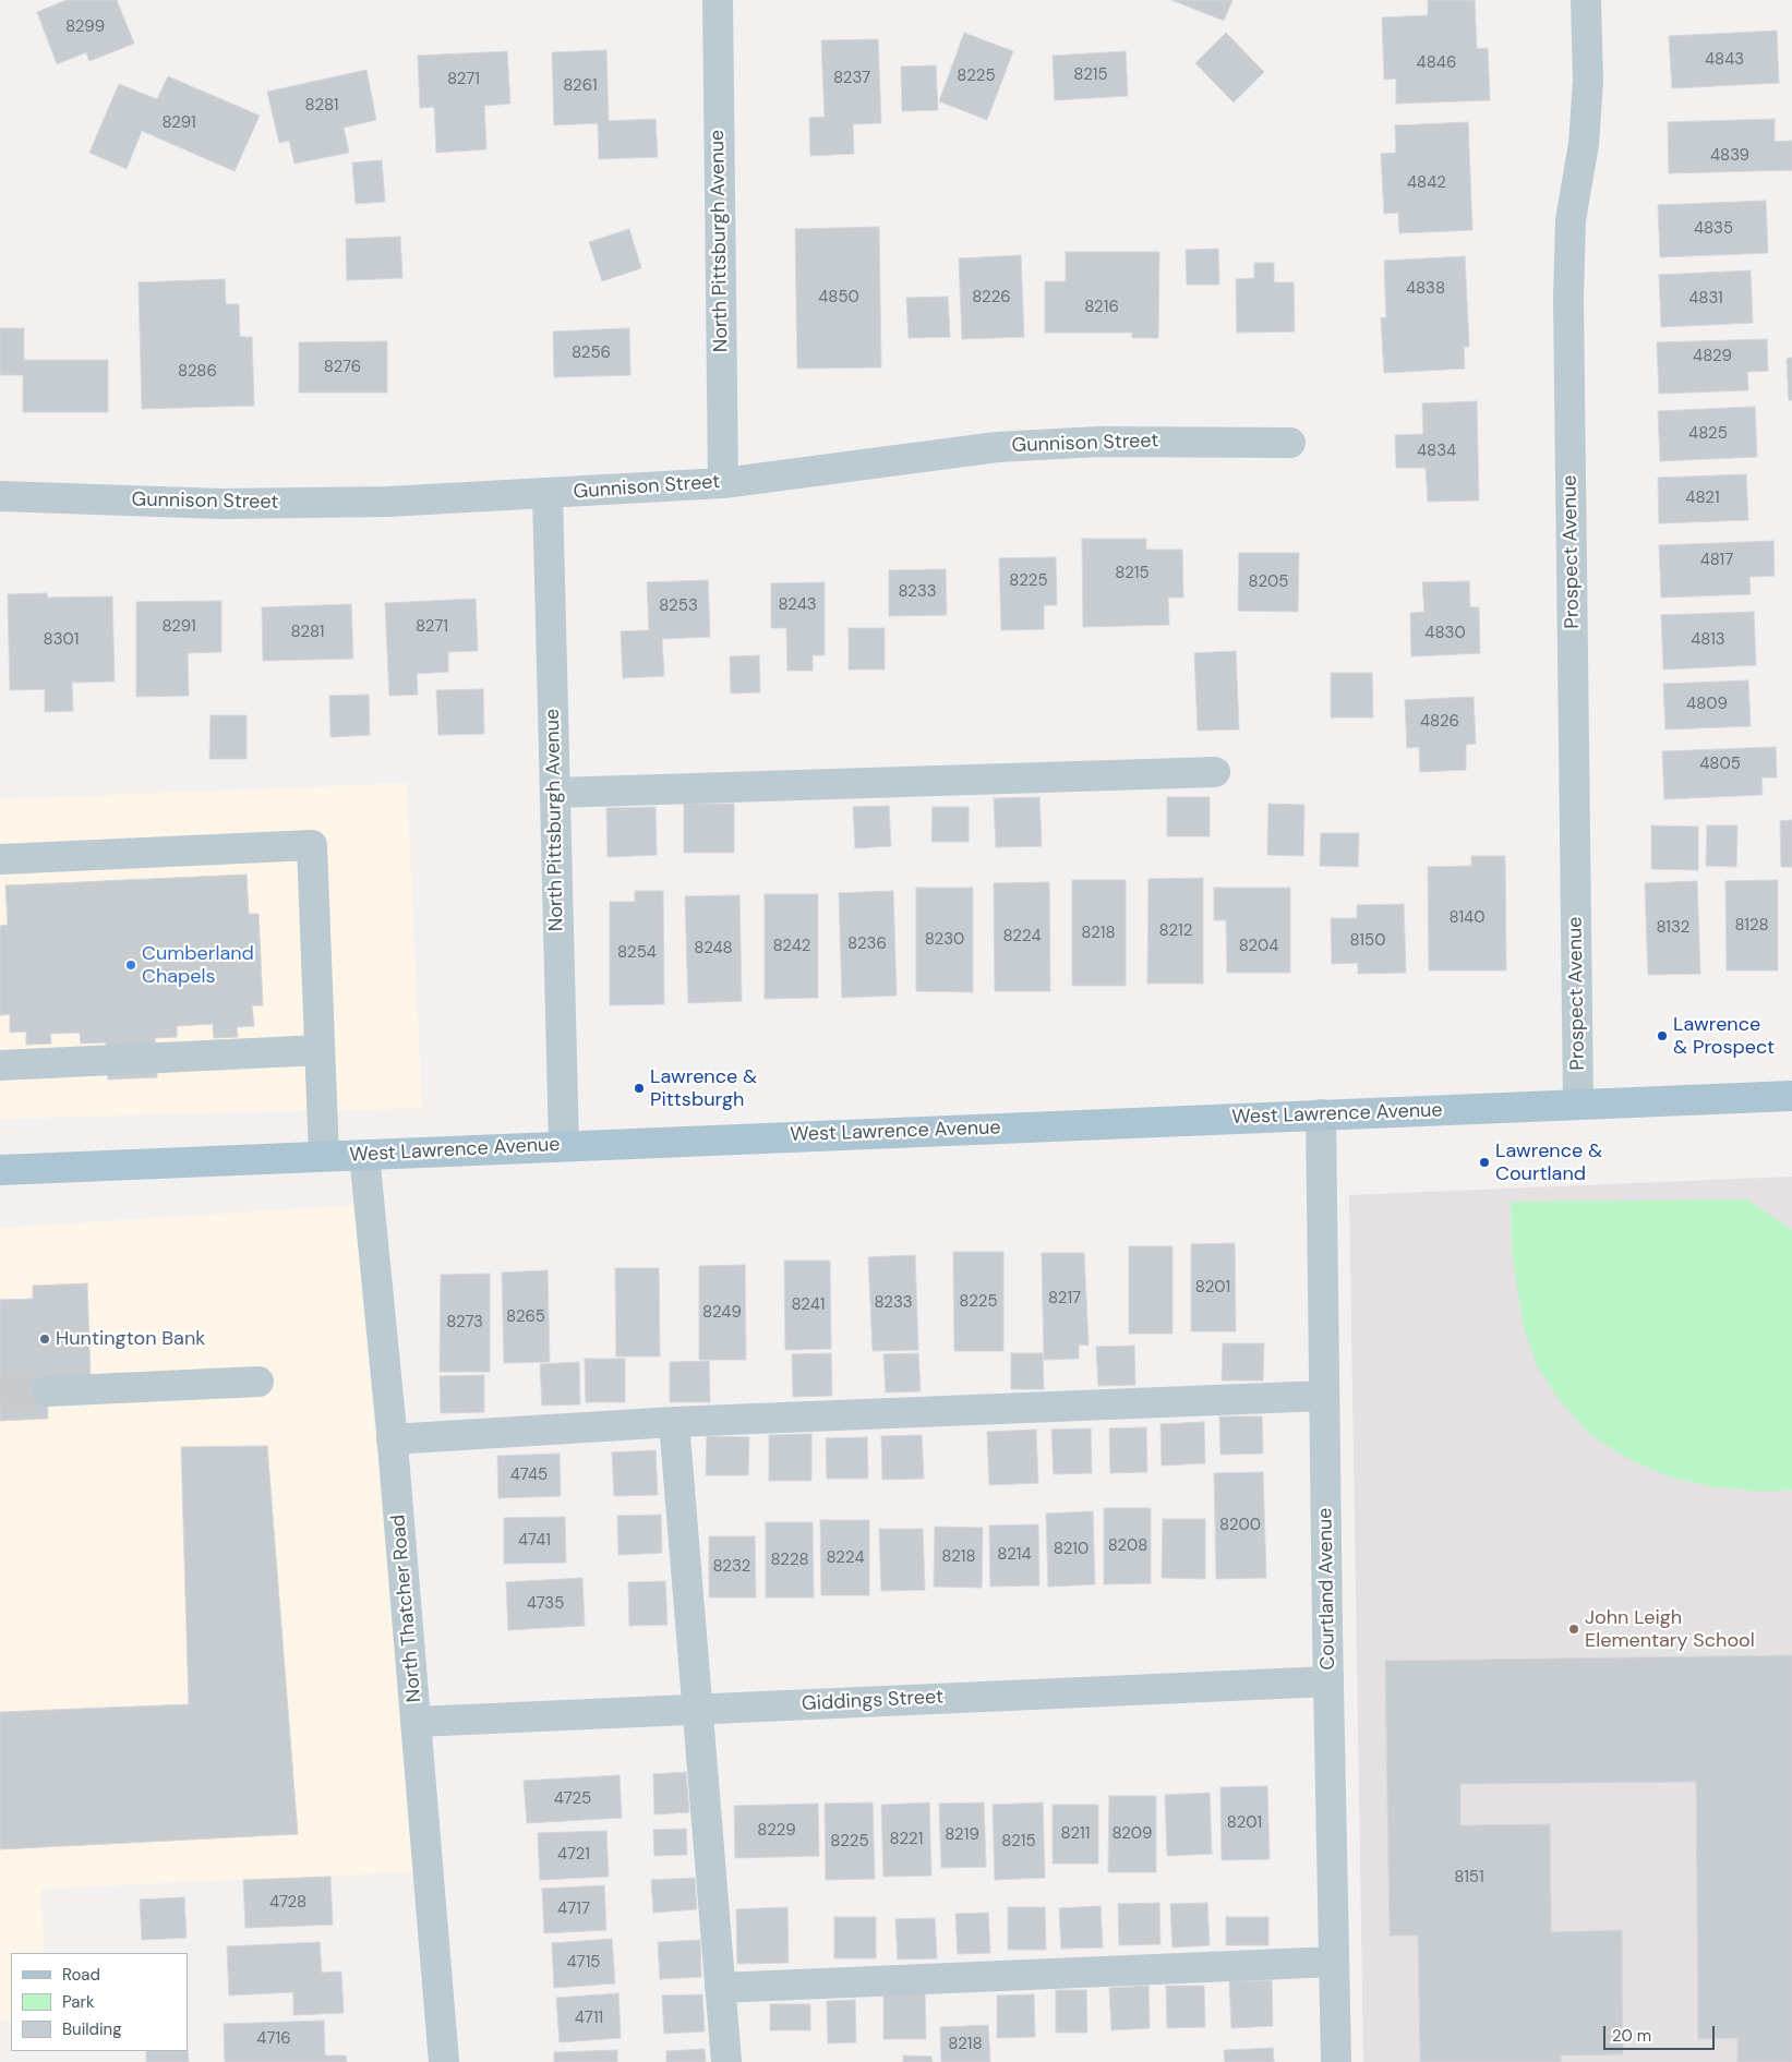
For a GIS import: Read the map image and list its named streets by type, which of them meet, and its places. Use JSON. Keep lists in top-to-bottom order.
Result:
{
  "streets": {
    "main road": ["West Lawrence Avenue"],
    "street": [
      "North Pittsburgh Avenue",
      "Gunnison Street",
      "Prospect Avenue",
      "Courtland Avenue",
      "North Thatcher Road",
      "Giddings Street"
    ]
  },
  "crossings": [
    ["North Pittsburgh Avenue", "Gunnison Street"],
    ["North Pittsburgh Avenue", "West Lawrence Avenue"],
    ["Prospect Avenue", "West Lawrence Avenue"],
    ["West Lawrence Avenue", "Courtland Avenue"],
    ["West Lawrence Avenue", "North Thatcher Road"],
    ["Courtland Avenue", "Giddings Street"],
    ["North Thatcher Road", "Giddings Street"]
  ],
  "places": [
    "Cumberland Chapels",
    "Lawrence & Prospect",
    "Lawrence & Pittsburgh",
    "Lawrence & Courtland",
    "Huntington Bank",
    "John Leigh Elementary School"
  ],
  "house_numbers": [
    "8299",
    "4843",
    "4846",
    "8215",
    "8225",
    "8237",
    "8271",
    "8261",
    "8281",
    "8291",
    "4839",
    "4842",
    "4835",
    "4838",
    "4850",
    "8226",
    "4831",
    "8216",
    "8256",
    "4829",
    "8276",
    "8286",
    "4825",
    "4834",
    "4821",
    "4817",
    "8215",
    "8225",
    "8205",
    "8233",
    "8243",
    "8253",
    "8291",
    "8271",
    "8281",
    "4830",
    "8301",
    "4813",
    "4809",
    "4826",
    "4805",
    "8140",
    "8128",
    "8132",
    "8212",
    "8218",
    "8224",
    "8230",
    "8150",
    "8236",
    "8242",
    "8204",
    "8248",
    "8254",
    "8201",
    "8217",
    "8225",
    "8233",
    "8241",
    "8249",
    "8265",
    "8273",
    "4745",
    "8200",
    "4741",
    "8208",
    "8210",
    "8214",
    "8218",
    "8224",
    "8228",
    "8232",
    "4735",
    "4725",
    "8201",
    "8229",
    "8211",
    "8209",
    "8219",
    "8221",
    "8225",
    "8215",
    "4721",
    "8151",
    "4728",
    "4717",
    "4715",
    "4711",
    "4716",
    "8218"
  ],
  "legend": ["Road", "Park", "Building"],
  "scale_bar": "20 m"
}
